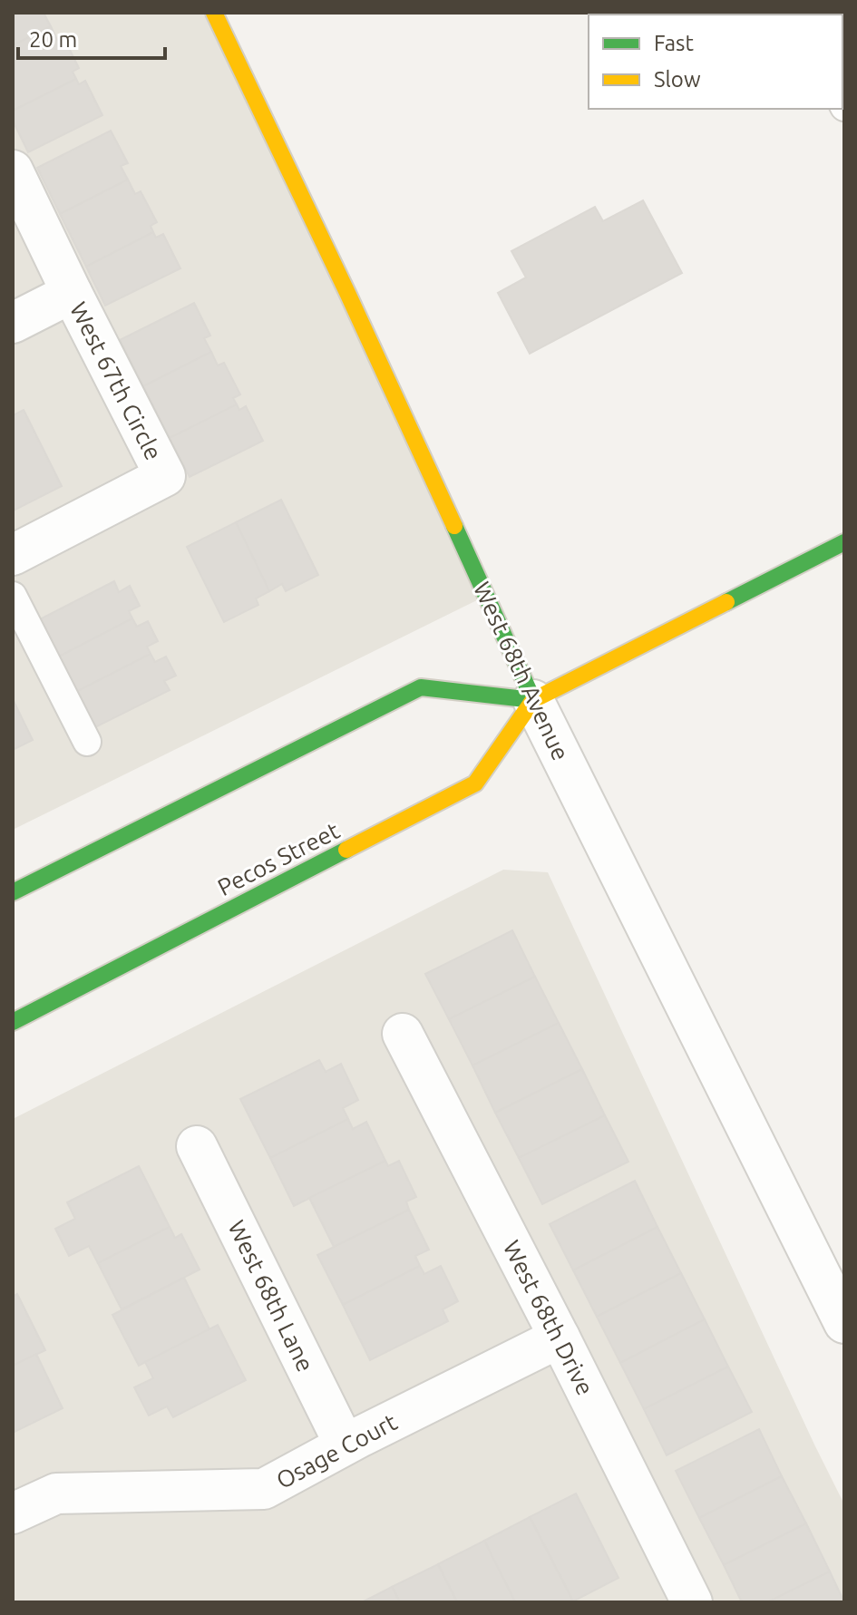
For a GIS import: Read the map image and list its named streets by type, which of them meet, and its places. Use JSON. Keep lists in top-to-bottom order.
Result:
{
  "streets": {
    "main road": ["West 68th Avenue", "Pecos Street"],
    "street": [
      "West 67th Circle",
      "West 68th Lane",
      "West 68th Drive",
      "Osage Court"
    ]
  },
  "crossings": [
    ["West 68th Avenue", "Pecos Street"],
    ["West 68th Lane", "Osage Court"],
    ["West 68th Drive", "Osage Court"]
  ],
  "legend": ["Fast", "Slow"],
  "scale_bar": "20 m"
}
